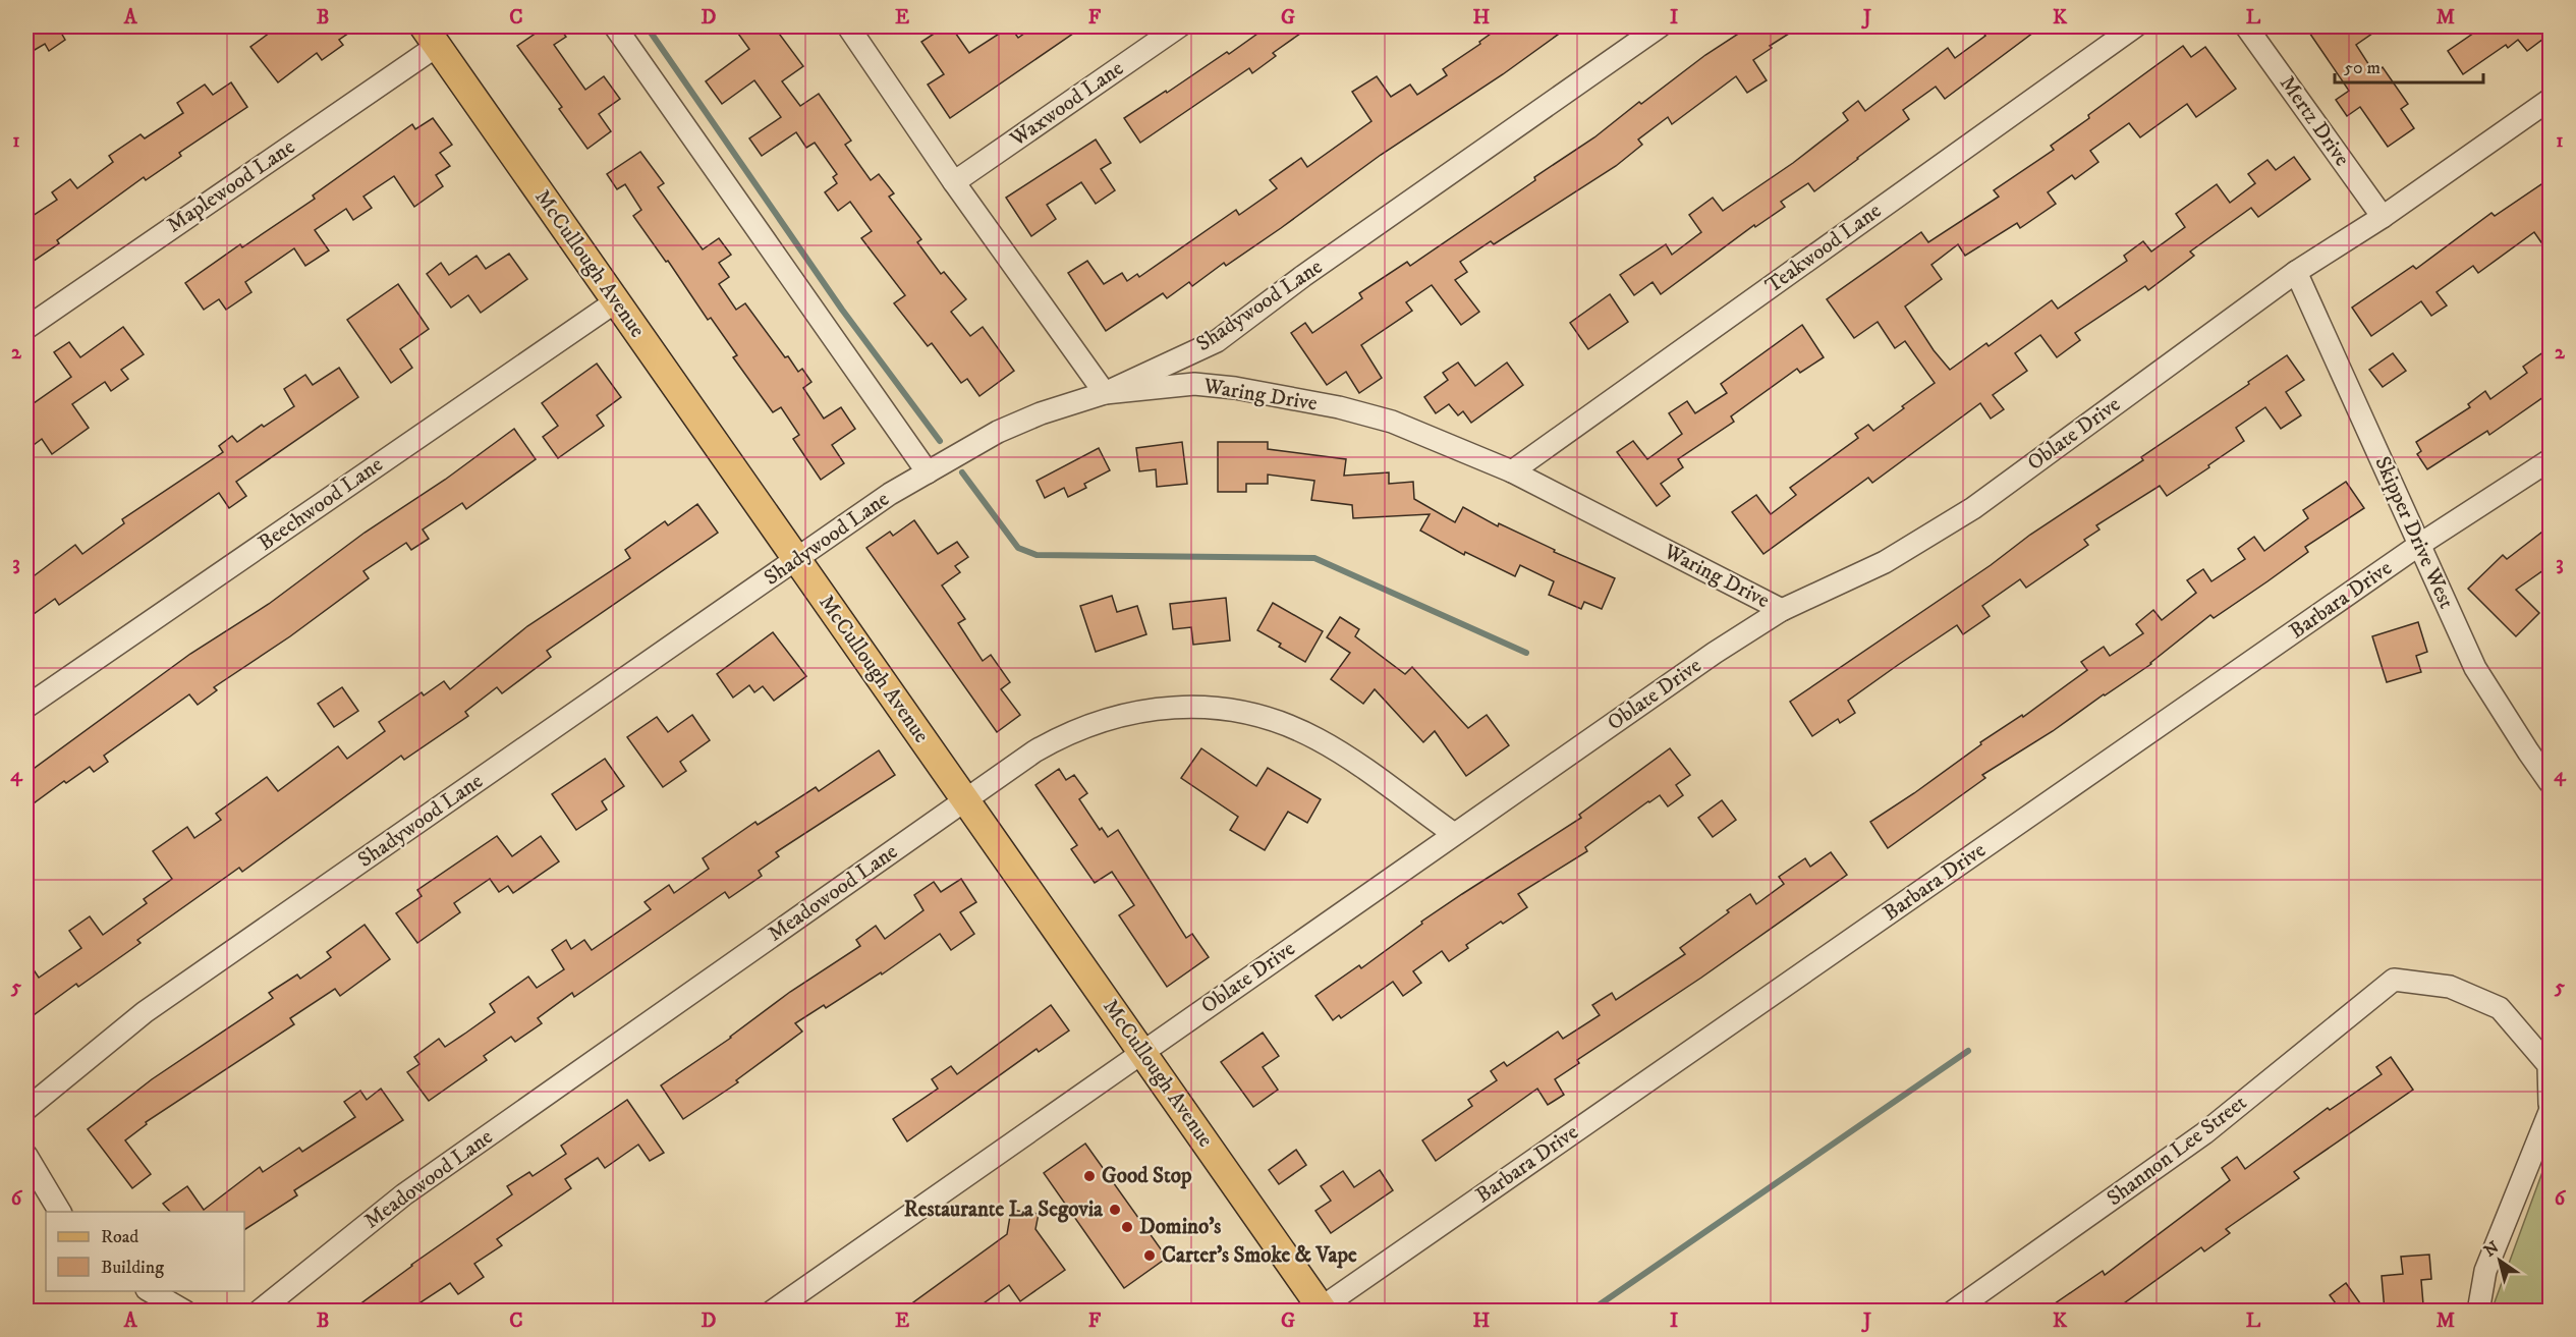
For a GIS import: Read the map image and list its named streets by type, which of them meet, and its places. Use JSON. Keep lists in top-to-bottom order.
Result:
{
  "streets": {
    "main road": ["McCullough Avenue"],
    "street": [
      "Waxwood Lane",
      "Mertz Drive",
      "Maplewood Lane",
      "Teakwood Lane",
      "Shadywood Lane",
      "Waring Drive",
      "Oblate Drive",
      "Beechwood Lane",
      "Skipper Drive West",
      "Barbara Drive",
      "Meadowood Lane",
      "Shannon Lee Street"
    ]
  },
  "crossings": [
    ["Mertz Drive", "Oblate Drive"],
    ["Maplewood Lane", "McCullough Avenue"],
    ["Teakwood Lane", "Waring Drive"],
    ["McCullough Avenue", "Shadywood Lane"],
    ["McCullough Avenue", "Oblate Drive"],
    ["McCullough Avenue", "Beechwood Lane"],
    ["McCullough Avenue", "Barbara Drive"],
    ["McCullough Avenue", "Meadowood Lane"],
    ["Shadywood Lane", "Waring Drive"],
    ["Waring Drive", "Oblate Drive"],
    ["Oblate Drive", "Skipper Drive West"],
    ["Oblate Drive", "Meadowood Lane"],
    ["Skipper Drive West", "Barbara Drive"]
  ],
  "places": [
    "Good Stop",
    "Restaurante La Segovia",
    "Domino's",
    "Carter's Smoke & Vape"
  ],
  "legend": ["Road", "Building"],
  "scale_bar": "50 m",
  "north": "top left",
  "grid": {
    "columns": [
      "A",
      "B",
      "C",
      "D",
      "E",
      "F",
      "G",
      "H",
      "I",
      "J",
      "K",
      "L",
      "M"
    ],
    "rows": [
      "1",
      "2",
      "3",
      "4",
      "5",
      "6"
    ]
  }
}
